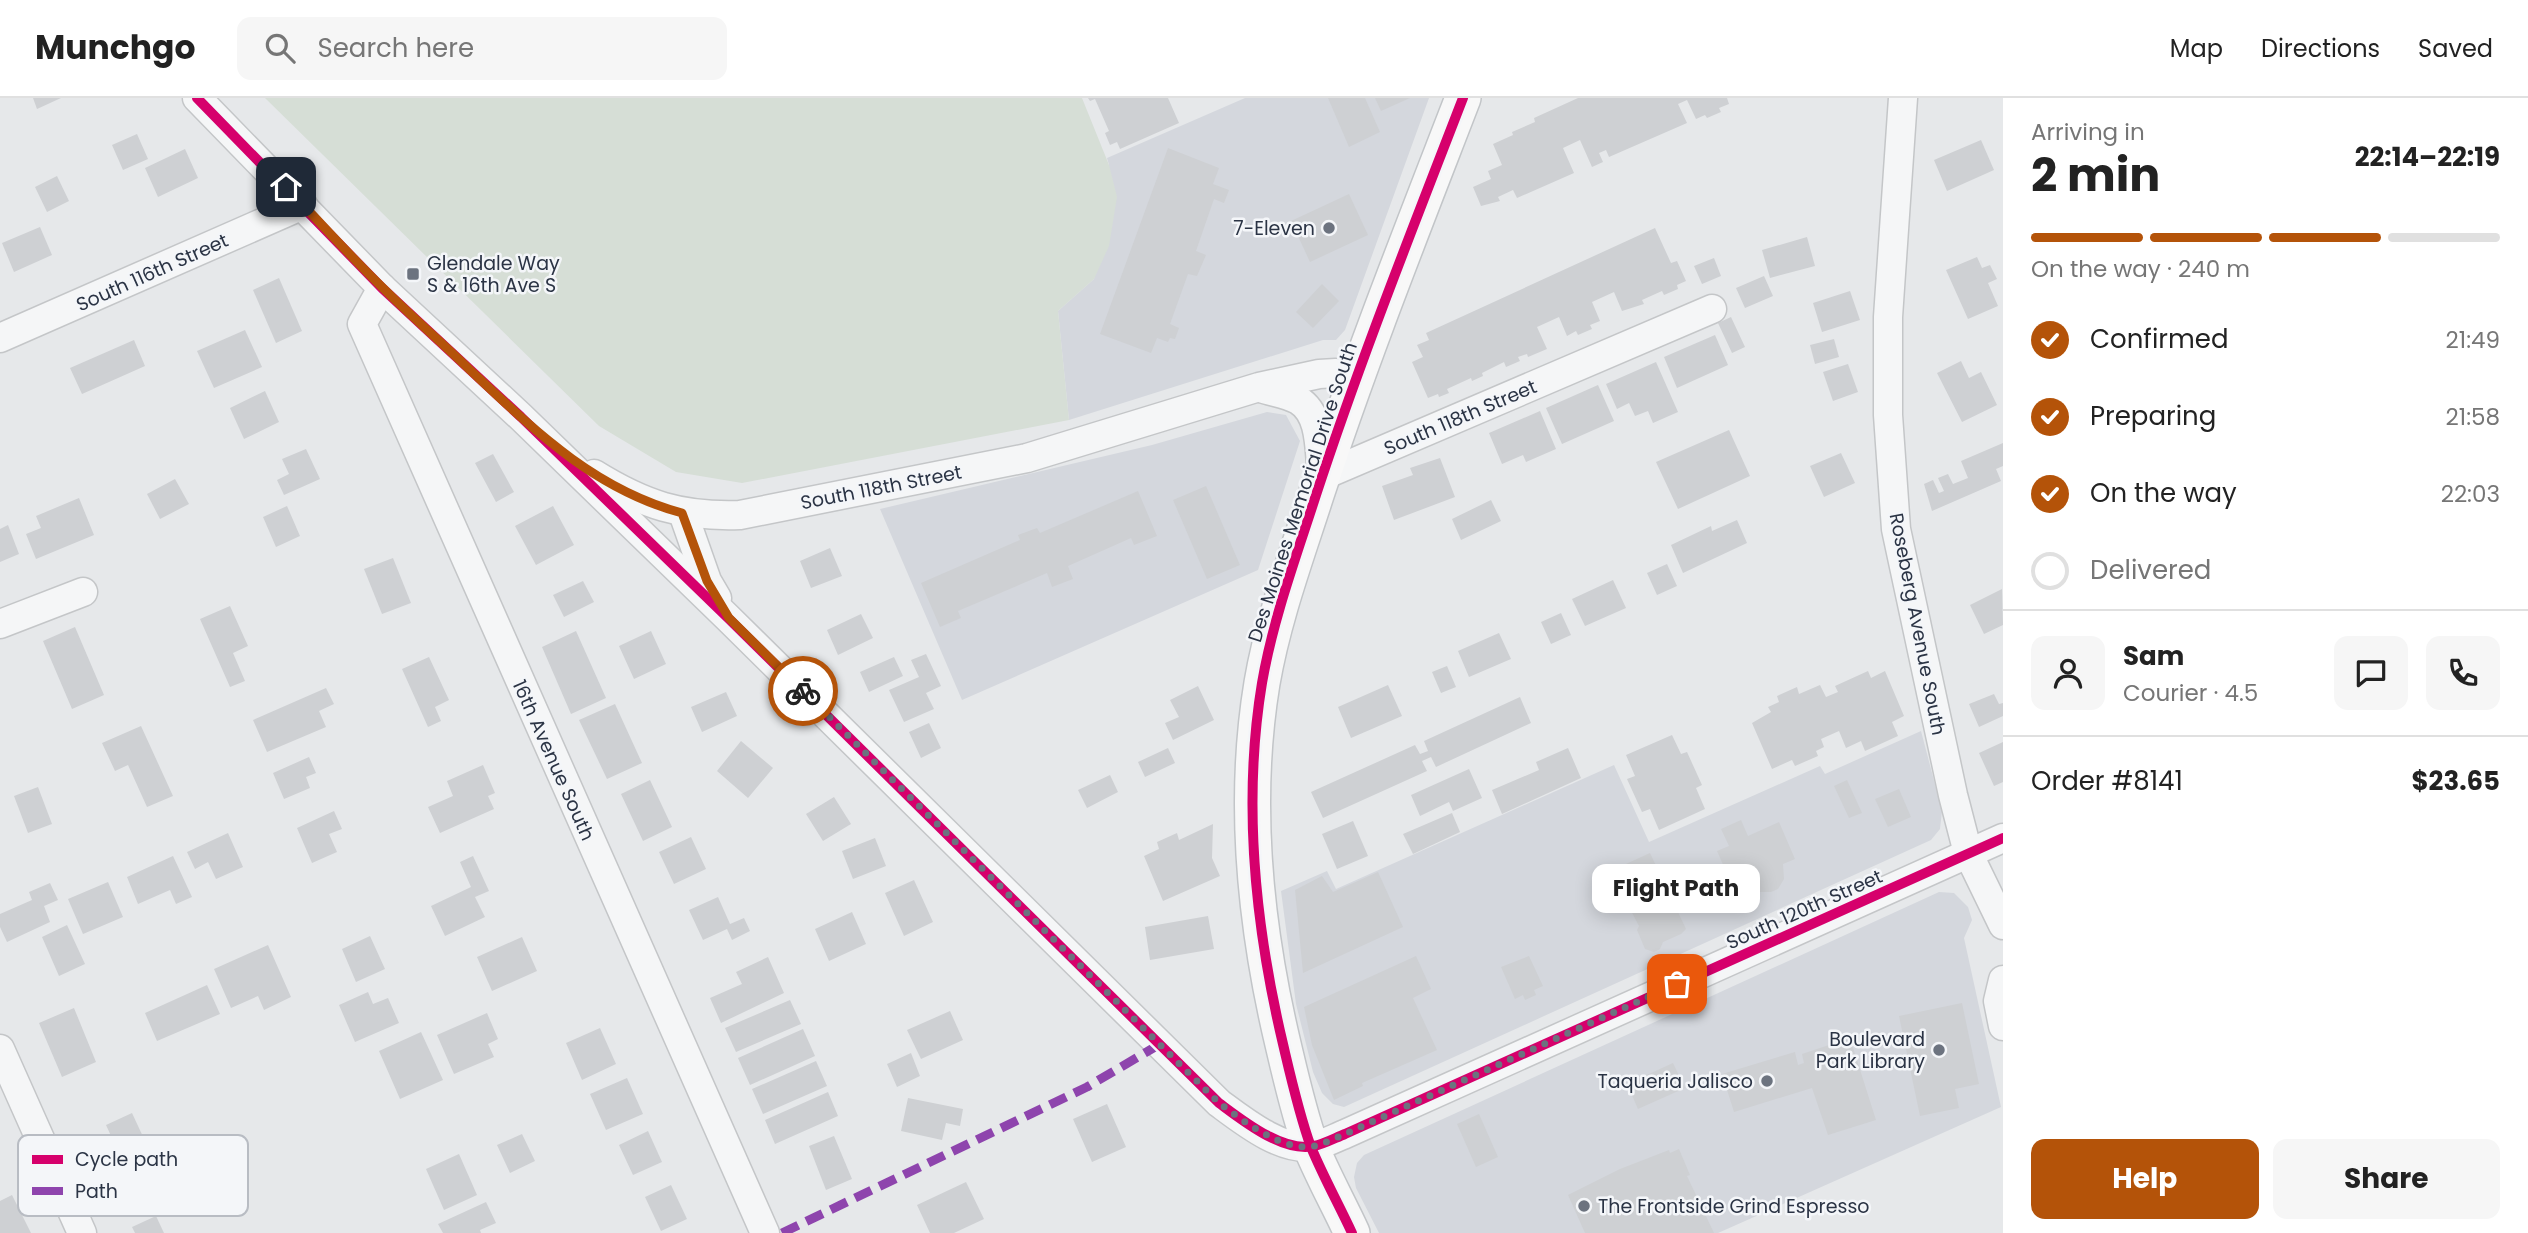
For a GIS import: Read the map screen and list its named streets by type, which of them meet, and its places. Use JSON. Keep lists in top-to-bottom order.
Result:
{
  "streets": {
    "main road": ["Des Moines Memorial Drive South"],
    "street": [
      "South 116th Street",
      "South 118th Street",
      "Roseberg Avenue South",
      "16th Avenue South",
      "South 120th Street"
    ]
  },
  "crossings": [
    ["South 118th Street", "Des Moines Memorial Drive South"],
    ["Des Moines Memorial Drive South", "South 120th Street"],
    ["Roseberg Avenue South", "South 120th Street"]
  ],
  "places": {
    "other": [
      "7-Eleven",
      "Flight Path",
      "Boulevard Park Library",
      "Taqueria Jalisco",
      "The Frontside Grind Espresso"
    ],
    "transit": ["Glendale Way S & 16th Ave S"]
  },
  "legend": ["Cycle path", "Path"],
  "page": {
    "header": "Munchgo",
    "search": "Search here",
    "nav": ["Map", "Directions", "Saved"],
    "heading": ["2 min", "Arriving in", "22:14–22:19"],
    "panel": [
      "Sam",
      "Courier · 4.5",
      "Order #8141",
      "$23.65"
    ],
    "bar": "On the way · 240 m",
    "list": [
      ["Confirmed", "21:49"],
      ["Preparing", "21:58"],
      ["On the way", "22:03"],
      "Delivered"
    ],
    "bubble": "Flight Path",
    "buttons": ["Help", "Share"]
  }
}
